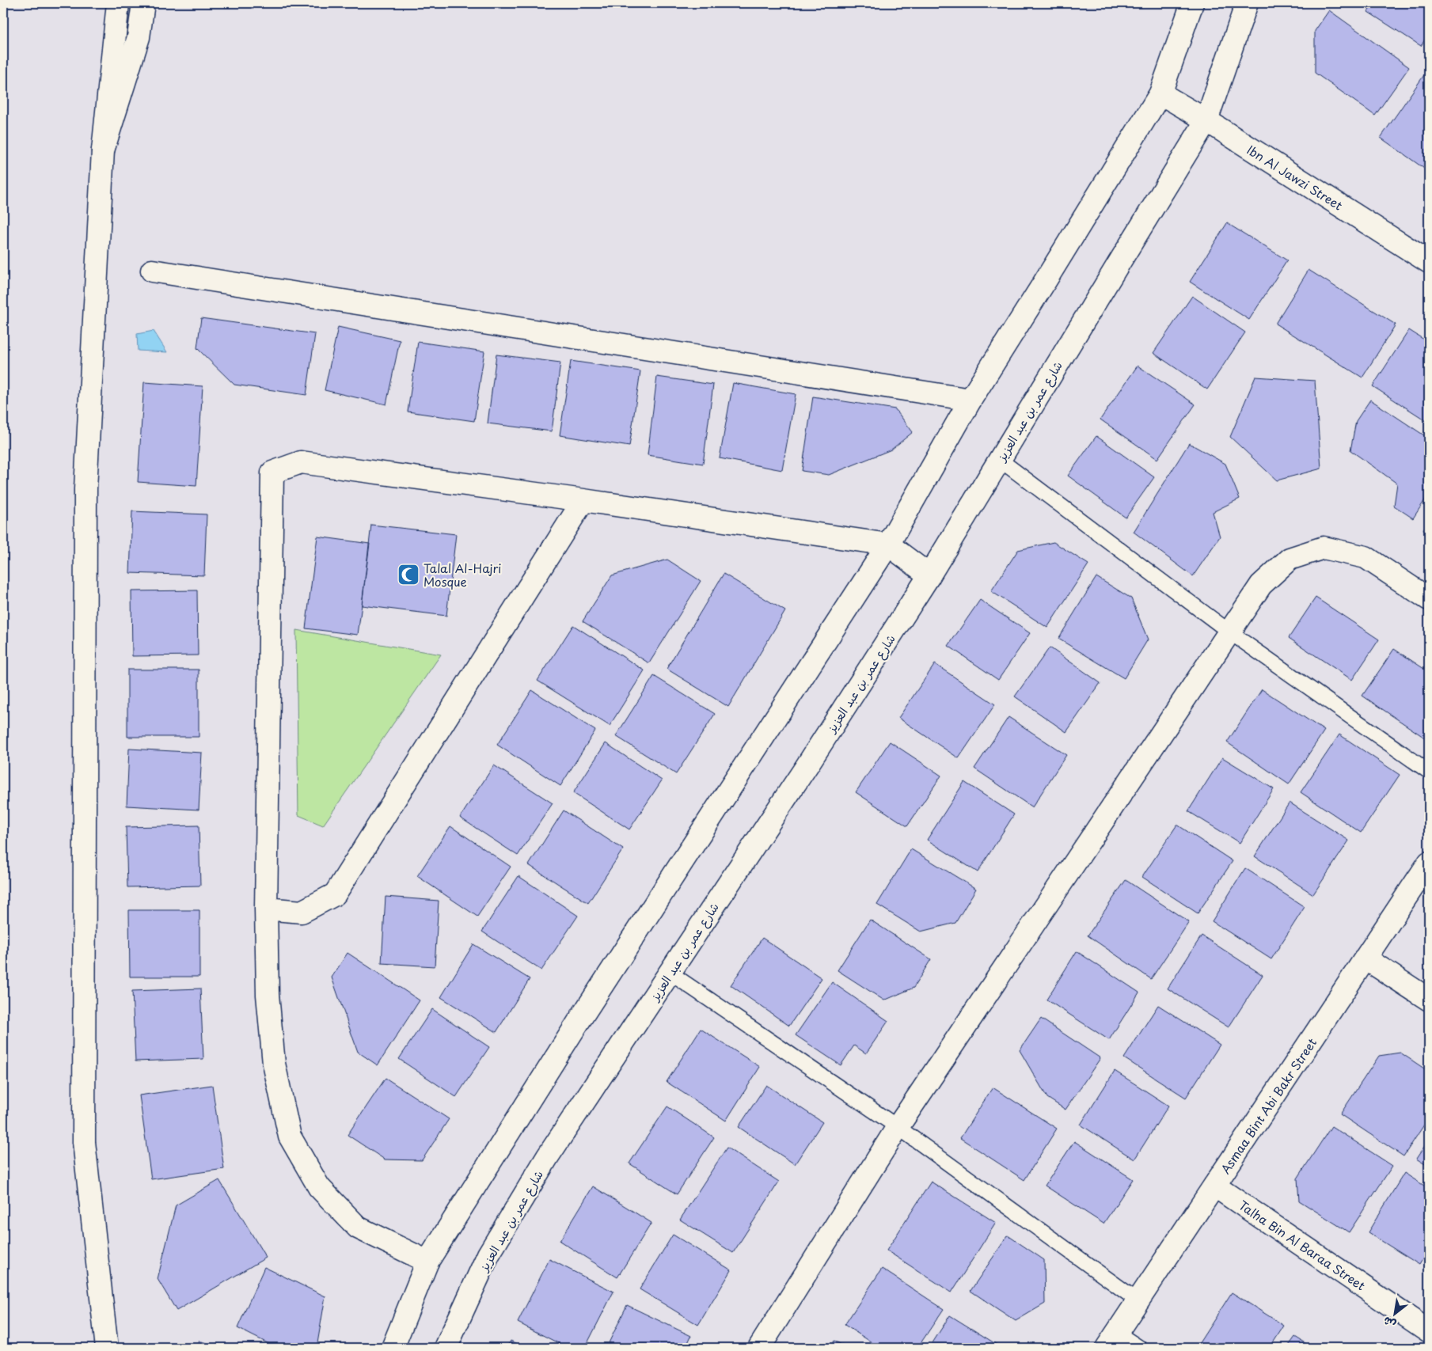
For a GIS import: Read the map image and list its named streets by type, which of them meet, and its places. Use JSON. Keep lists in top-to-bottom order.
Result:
{
  "streets": {
    "street": [
      "Ibn Al Jawzi Street",
      "شارع عمر بن عبد العزيز",
      "Asmaa Bint Abi Bakr Street",
      "Talha Bin Al Baraa Street"
    ]
  },
  "crossings": [
    ["Ibn Al Jawzi Street", "شارع عمر بن عبد العزيز"],
    ["Asmaa Bint Abi Bakr Street", "Talha Bin Al Baraa Street"]
  ],
  "places": {
    "mosque": ["Talal Al-Hajri Mosque"]
  },
  "north": "bottom left"
}
